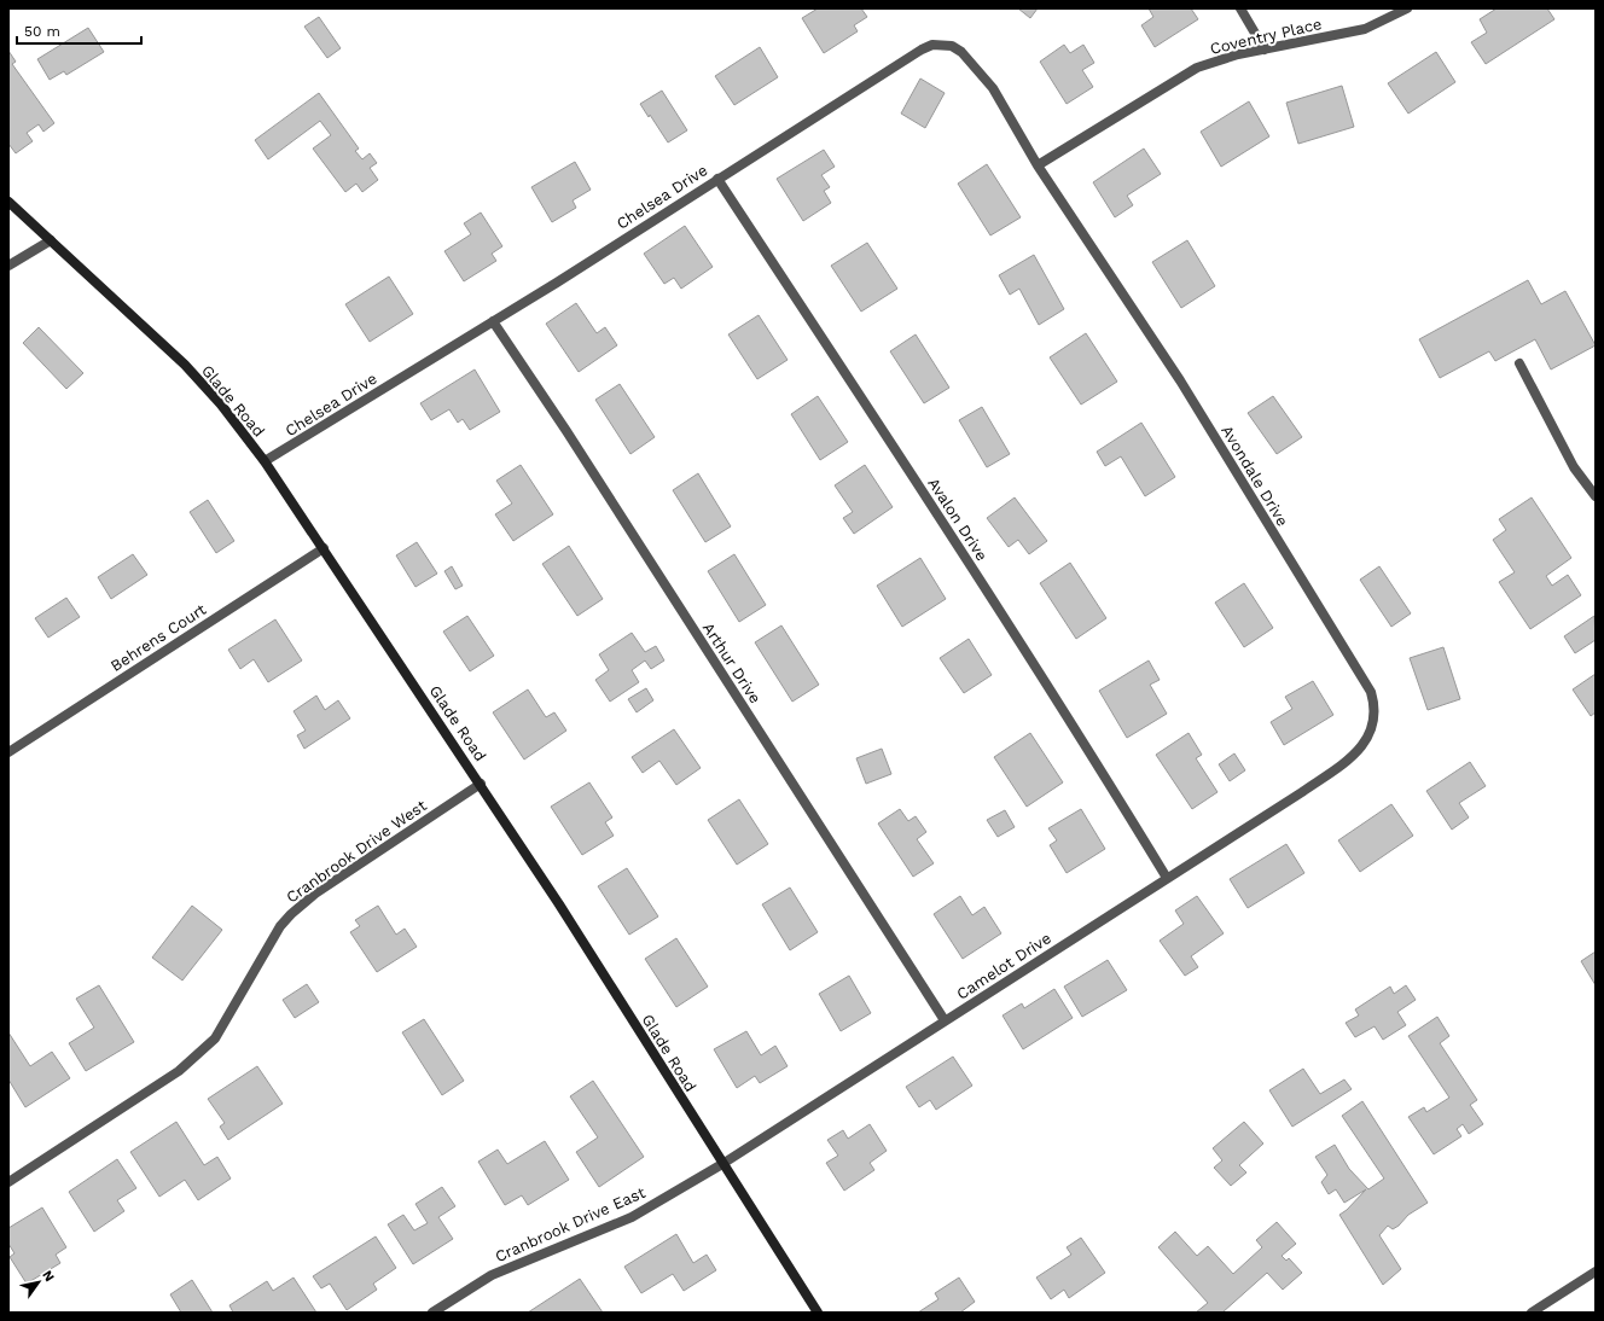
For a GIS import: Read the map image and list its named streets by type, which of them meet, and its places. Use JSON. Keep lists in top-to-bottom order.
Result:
{
  "streets": {
    "main road": ["Glade Road"],
    "street": [
      "Coventry Place",
      "Chelsea Drive",
      "Avondale Drive",
      "Avalon Drive",
      "Behrens Court",
      "Arthur Drive",
      "Cranbrook Drive West",
      "Camelot Drive",
      "Cranbrook Drive East"
    ]
  },
  "crossings": [
    ["Coventry Place", "Chelsea Drive"],
    ["Coventry Place", "Avondale Drive"],
    ["Chelsea Drive", "Glade Road"],
    ["Chelsea Drive", "Avondale Drive"],
    ["Chelsea Drive", "Avalon Drive"],
    ["Chelsea Drive", "Arthur Drive"],
    ["Glade Road", "Behrens Court"],
    ["Glade Road", "Cranbrook Drive West"],
    ["Glade Road", "Camelot Drive"],
    ["Glade Road", "Cranbrook Drive East"],
    ["Avondale Drive", "Camelot Drive"],
    ["Avalon Drive", "Camelot Drive"],
    ["Arthur Drive", "Camelot Drive"],
    ["Camelot Drive", "Cranbrook Drive East"]
  ],
  "scale_bar": "50 m",
  "north": "top right"
}
